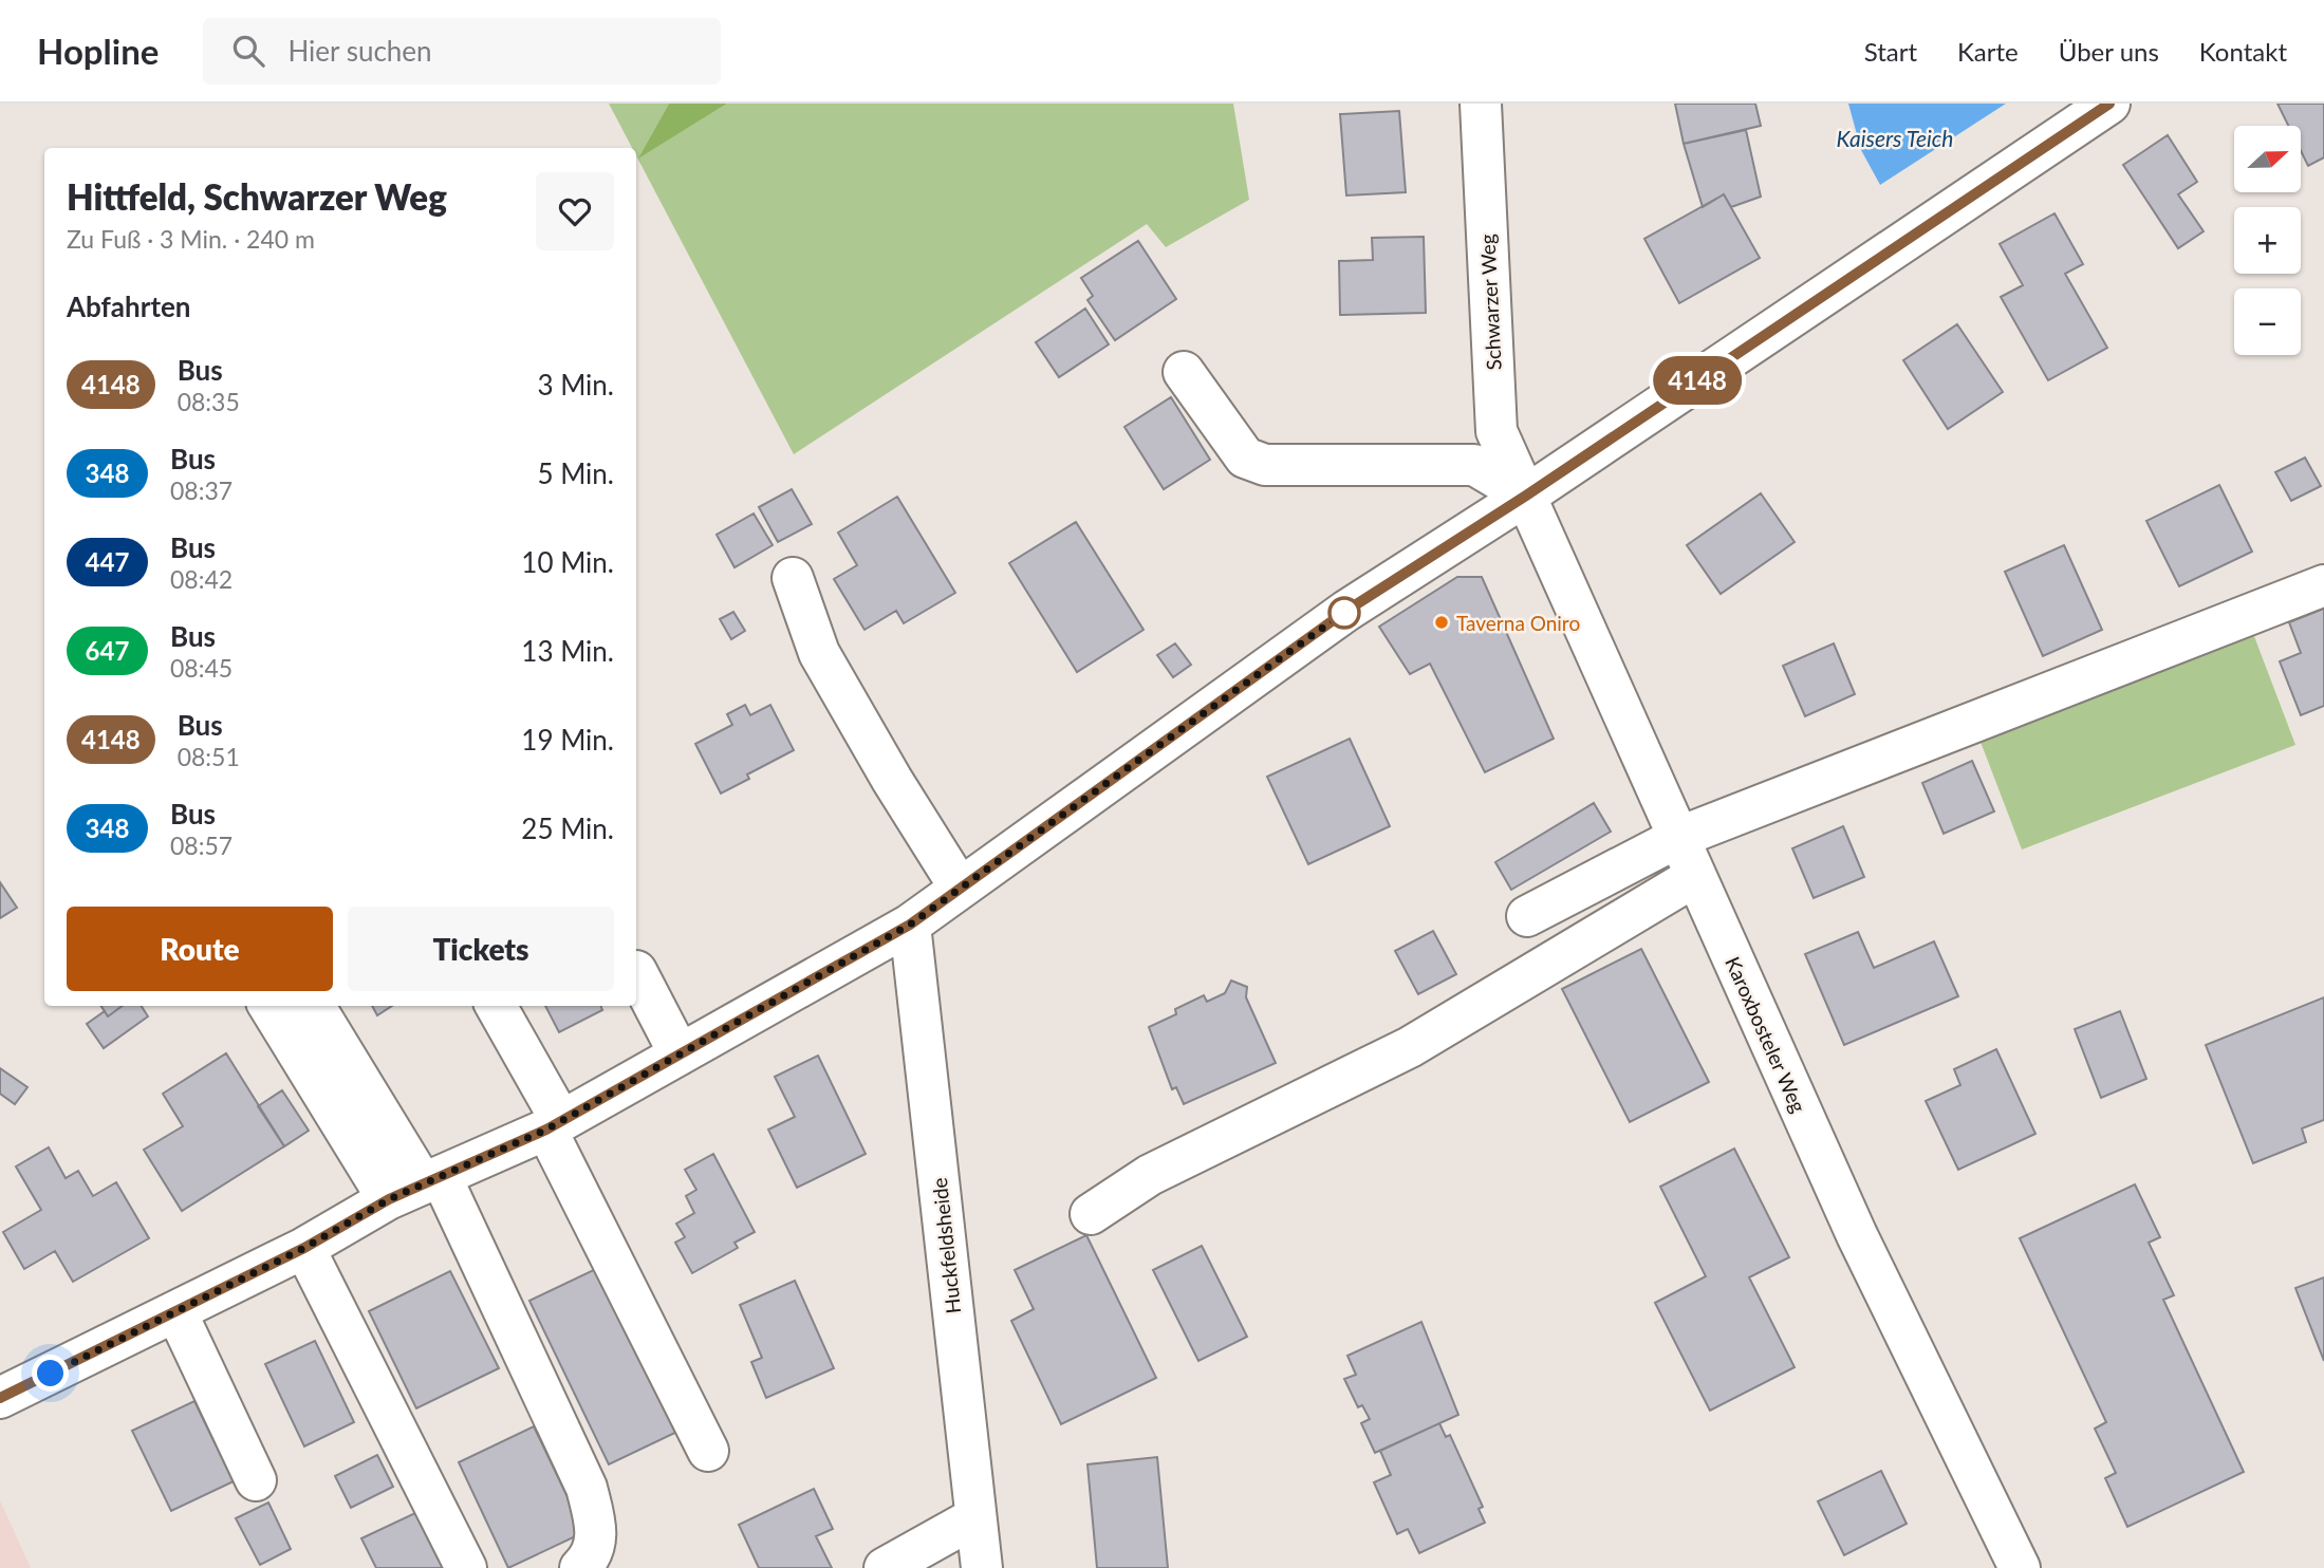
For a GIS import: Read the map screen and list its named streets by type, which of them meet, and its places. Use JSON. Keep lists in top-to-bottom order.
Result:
{
  "streets": {
    "street": ["Schwarzer Weg", "Karoxbosteler Weg", "Huckfeldsheide"]
  },
  "crossings": [
    ["Schwarzer Weg", "Karoxbosteler Weg"]
  ],
  "water": ["Kaisers Teich"],
  "places": ["Taverna Oniro"],
  "lines": ["bus line 4148"],
  "north": "right",
  "page": {
    "header": "Hopline",
    "search": "Hier suchen",
    "nav": [
      "Start",
      "Karte",
      "Über uns",
      "Kontakt"
    ],
    "on_map": "4148",
    "map_buttons": ["+", "−"],
    "heading": [
      ["Hittfeld, Schwarzer Weg", "Zu Fuß · 3 Min. · 240 m"],
      "Abfahrten"
    ],
    "list": [
      {
        "mark": "4148",
        "name": "Bus",
        "note": "08:35",
        "value": "3 Min."
      },
      {
        "mark": "348",
        "name": "Bus",
        "note": "08:37",
        "value": "5 Min."
      },
      {
        "mark": "447",
        "name": "Bus",
        "note": "08:42",
        "value": "10 Min."
      },
      {
        "mark": "647",
        "name": "Bus",
        "note": "08:45",
        "value": "13 Min."
      },
      {
        "mark": "4148",
        "name": "Bus",
        "note": "08:51",
        "value": "19 Min."
      },
      {
        "mark": "348",
        "name": "Bus",
        "note": "08:57",
        "value": "25 Min."
      }
    ],
    "buttons": ["Route", "Tickets"]
  }
}
